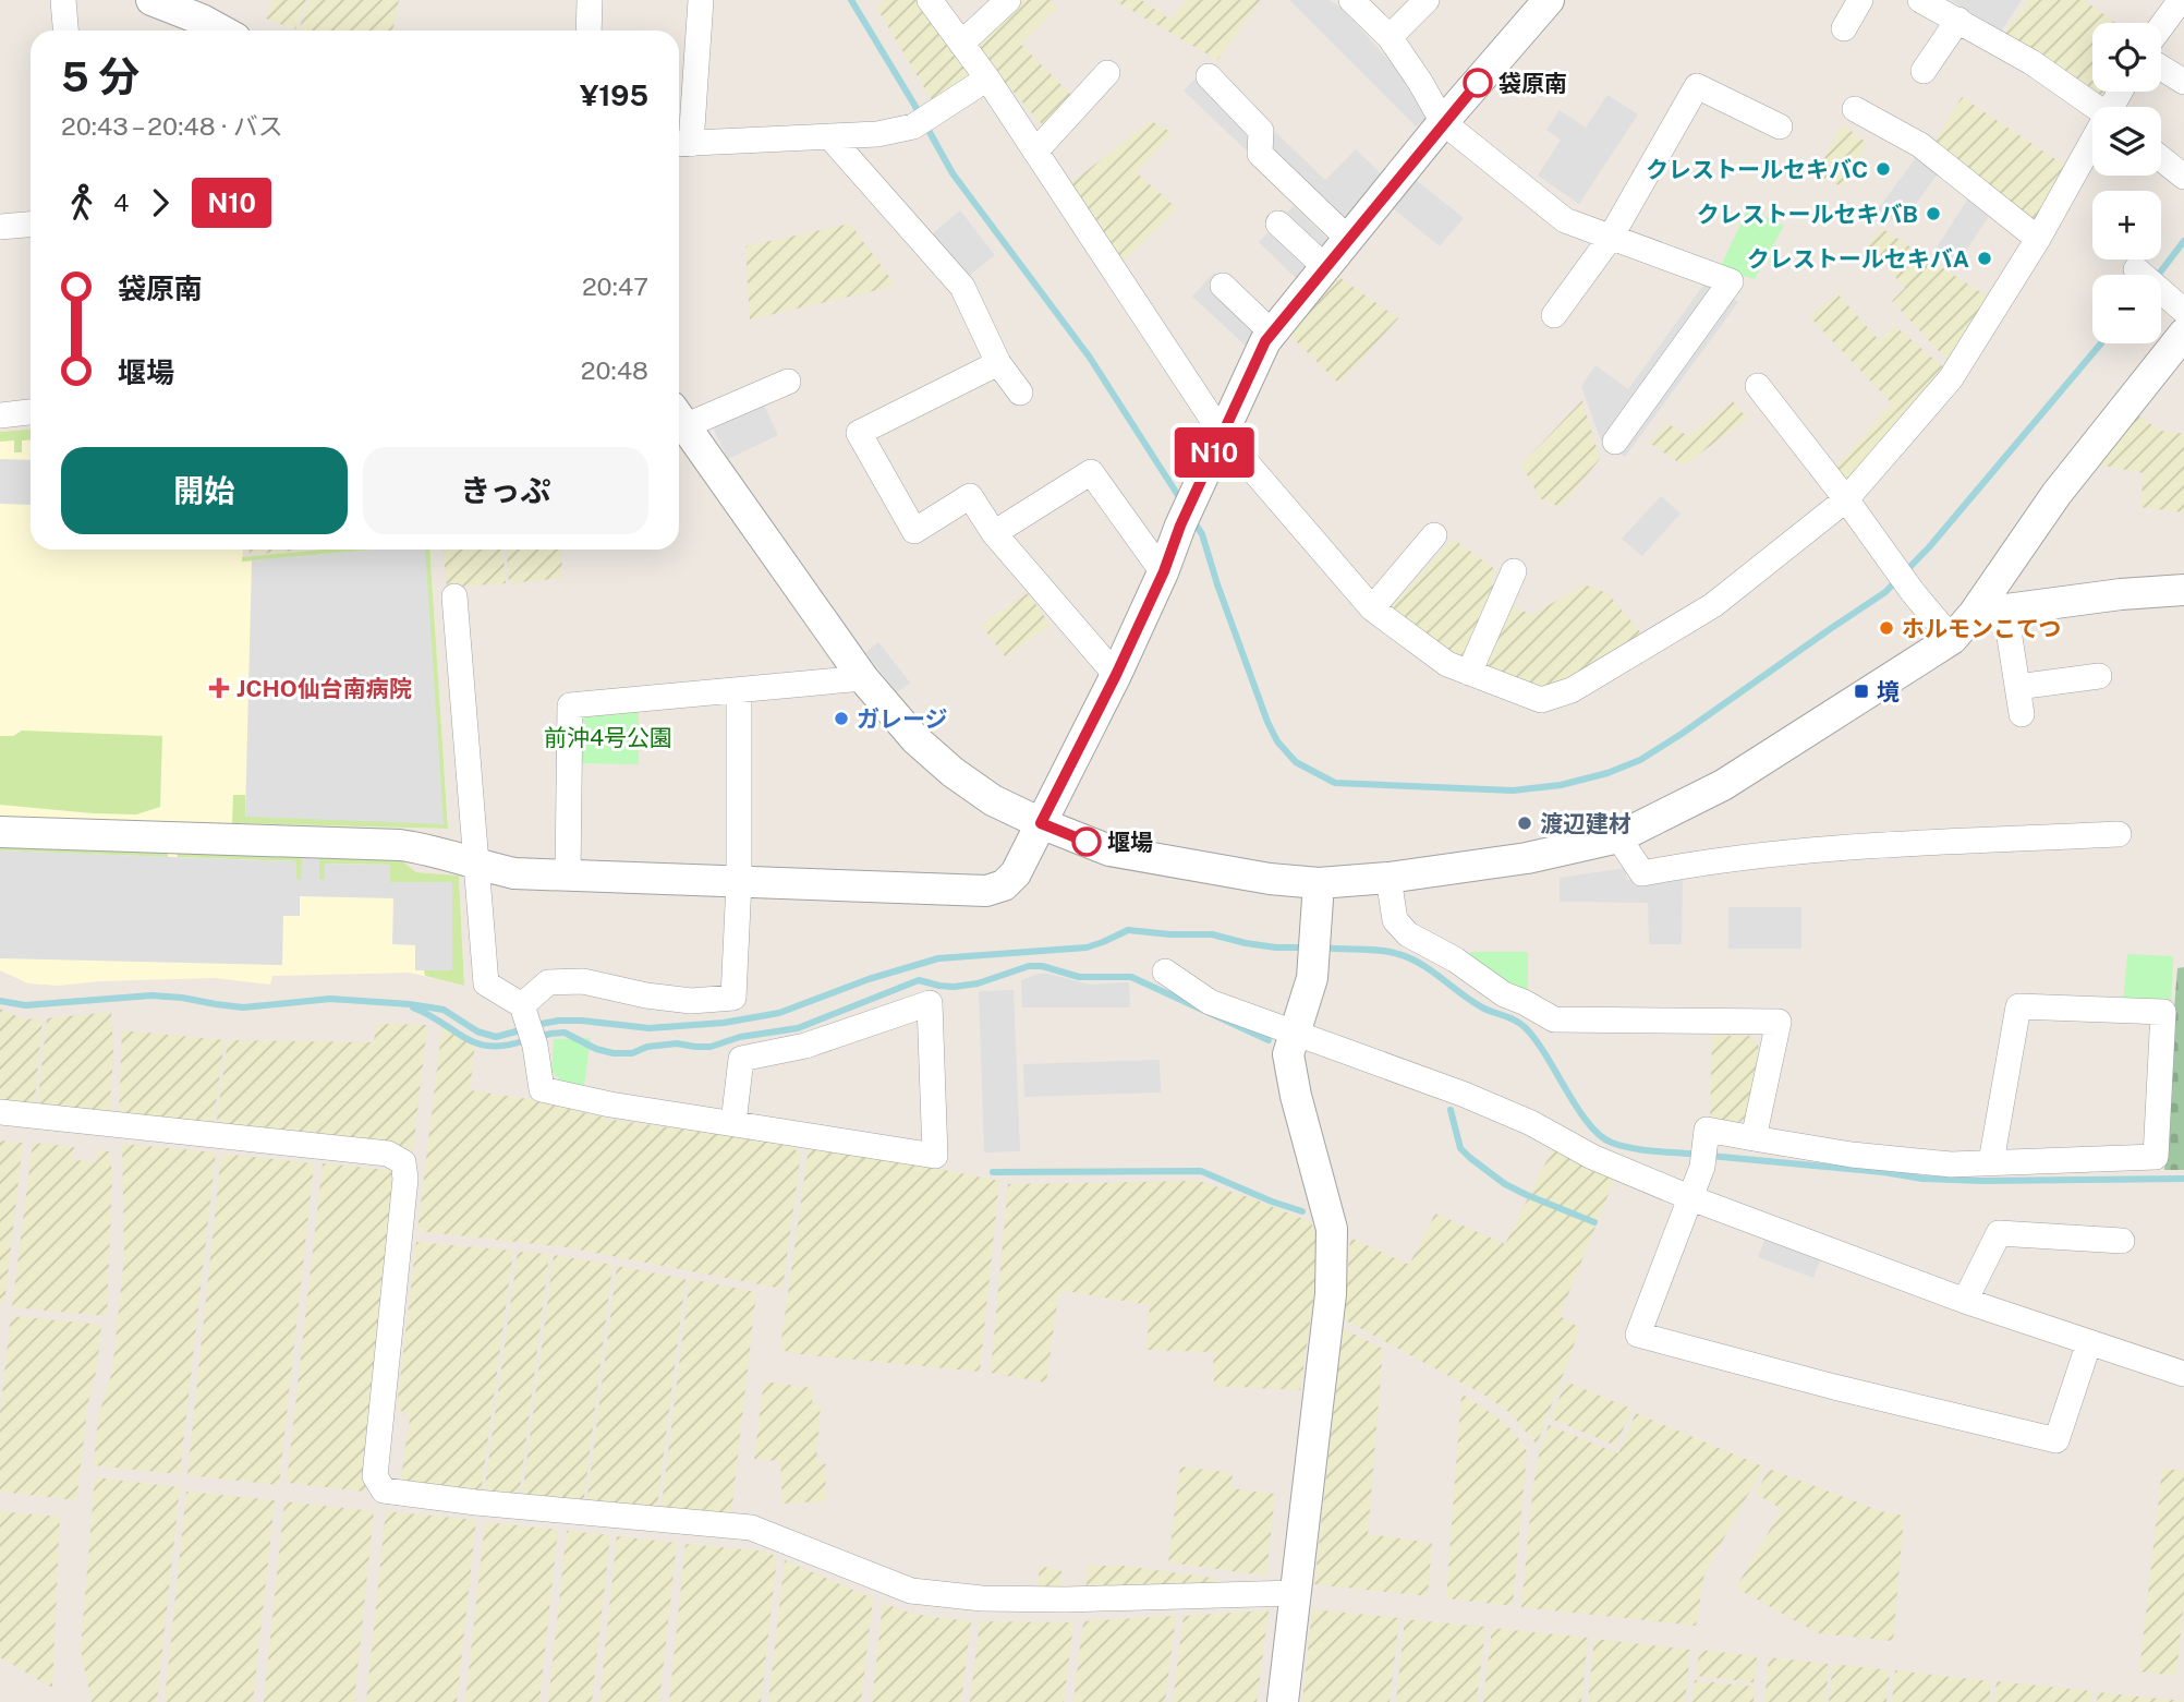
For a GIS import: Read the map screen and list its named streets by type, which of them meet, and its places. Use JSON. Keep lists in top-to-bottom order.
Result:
{
  "parks": ["前沖4号公園"],
  "places": {
    "other": [
      "袋原南",
      "クレストールセキバC",
      "クレストールセキバB",
      "クレストールセキバA",
      "ホルモンこてつ",
      "ガレージ",
      "渡辺建材",
      "堰場"
    ],
    "health": ["JCHO仙台南病院"],
    "transit": ["境"]
  },
  "lines": ["bus line N10"],
  "page": {
    "on_map": "N10",
    "map_buttons": ["+", "−"],
    "heading": ["5 分", "20:43 – 20:48 · バス", "¥195"],
    "legs": ["4", "N10"],
    "list": [
      {
        "name": "袋原南",
        "value": "20:47"
      },
      {
        "name": "堰場",
        "value": "20:48"
      }
    ],
    "buttons": ["開始", "きっぷ"]
  }
}
